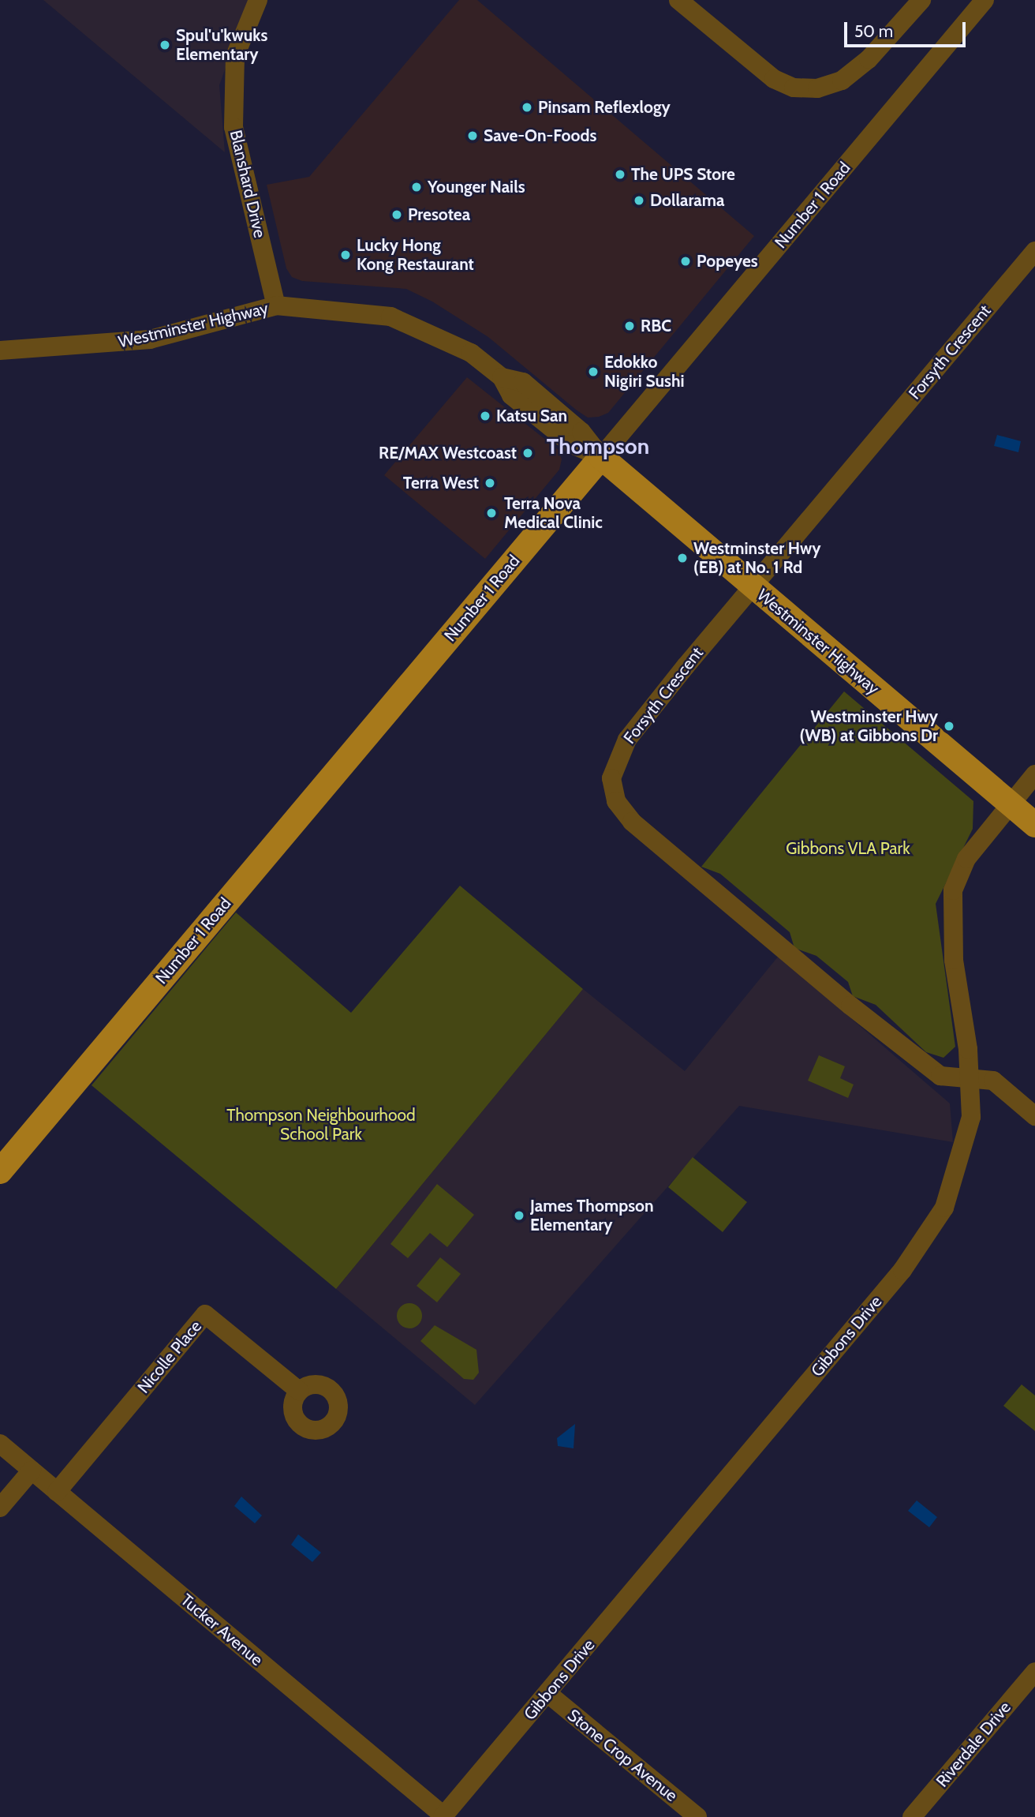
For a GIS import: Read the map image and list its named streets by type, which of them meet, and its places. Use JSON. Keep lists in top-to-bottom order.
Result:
{
  "streets": {
    "main road": ["Number 1 Road", "Westminster Highway"],
    "street": [
      "Blanshard Drive",
      "Forsyth Crescent",
      "Gibbons Drive",
      "Nicolle Place",
      "Tucker Avenue",
      "Riverdale Drive",
      "Stone Crop Avenue"
    ]
  },
  "crossings": [
    ["Blanshard Drive", "Westminster Highway"],
    ["Number 1 Road", "Westminster Highway"],
    ["Westminster Highway", "Forsyth Crescent"],
    ["Westminster Highway", "Gibbons Drive"],
    ["Forsyth Crescent", "Gibbons Drive"],
    ["Gibbons Drive", "Tucker Avenue"],
    ["Gibbons Drive", "Stone Crop Avenue"],
    ["Nicolle Place", "Tucker Avenue"]
  ],
  "districts": ["Thompson"],
  "parks": ["Gibbons VLA Park", "Thompson Neighbourhood School Park"],
  "places": [
    "Spul'u'kwuks Elementary",
    "Pinsam Reflexlogy",
    "Save-On-Foods",
    "The UPS Store",
    "Younger Nails",
    "Dollarama",
    "Presotea",
    "Lucky Hong Kong Restaurant",
    "Popeyes",
    "RBC",
    "Edokko Nigiri Sushi",
    "Katsu San",
    "RE/MAX Westcoast",
    "Terra West",
    "Terra Nova Medical Clinic",
    "Westminster Hwy (EB) at No. 1 Rd",
    "Westminster Hwy (WB) at Gibbons Dr",
    "James Thompson Elementary"
  ],
  "scale_bar": "50 m"
}
